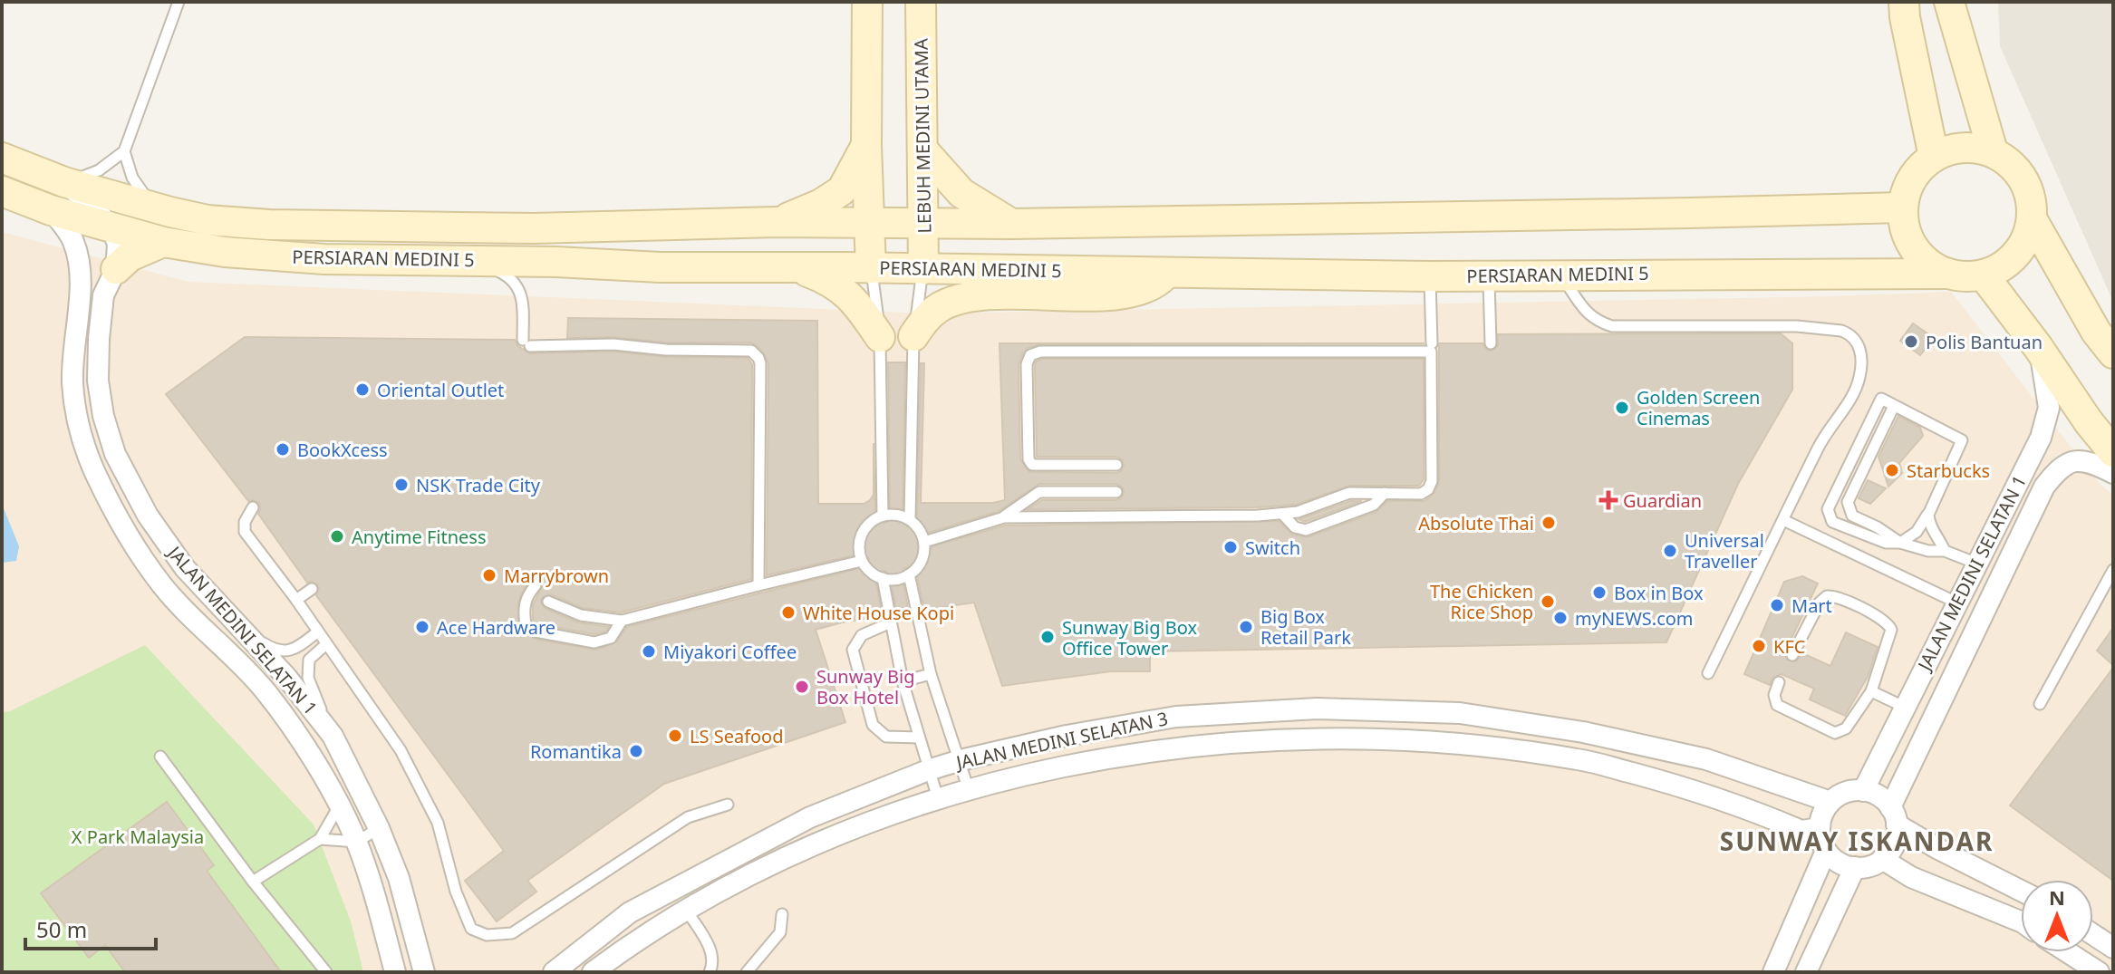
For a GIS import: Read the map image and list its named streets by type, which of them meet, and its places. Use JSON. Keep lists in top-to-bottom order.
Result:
{
  "streets": {
    "street": [
      "LEBUH MEDINI UTAMA",
      "PERSIARAN MEDINI 5",
      "JALAN MEDINI SELATAN 1",
      "JALAN MEDINI SELATAN 3"
    ]
  },
  "crossings": [
    ["LEBUH MEDINI UTAMA", "PERSIARAN MEDINI 5"],
    ["PERSIARAN MEDINI 5", "JALAN MEDINI SELATAN 1"],
    ["JALAN MEDINI SELATAN 1", "JALAN MEDINI SELATAN 3"]
  ],
  "districts": ["SUNWAY ISKANDAR"],
  "parks": ["X Park Malaysia"],
  "places": {
    "other": [
      "Polis Bantuan",
      "Oriental Outlet",
      "Golden Screen Cinemas",
      "BookXcess",
      "Starbucks",
      "NSK Trade City",
      "Absolute Thai",
      "Anytime Fitness",
      "Switch",
      "Universal Traveller",
      "Marrybrown",
      "Box in Box",
      "The Chicken Rice Shop",
      "Mart",
      "White House Kopi",
      "myNEWS.com",
      "Ace Hardware",
      "Big Box Retail Park",
      "Sunway Big Box Office Tower",
      "KFC",
      "Miyakori Coffee",
      "Sunway Big Box Hotel",
      "LS Seafood",
      "Romantika"
    ],
    "health": ["Guardian"]
  },
  "scale_bar": "50 m",
  "north": "top"
}
